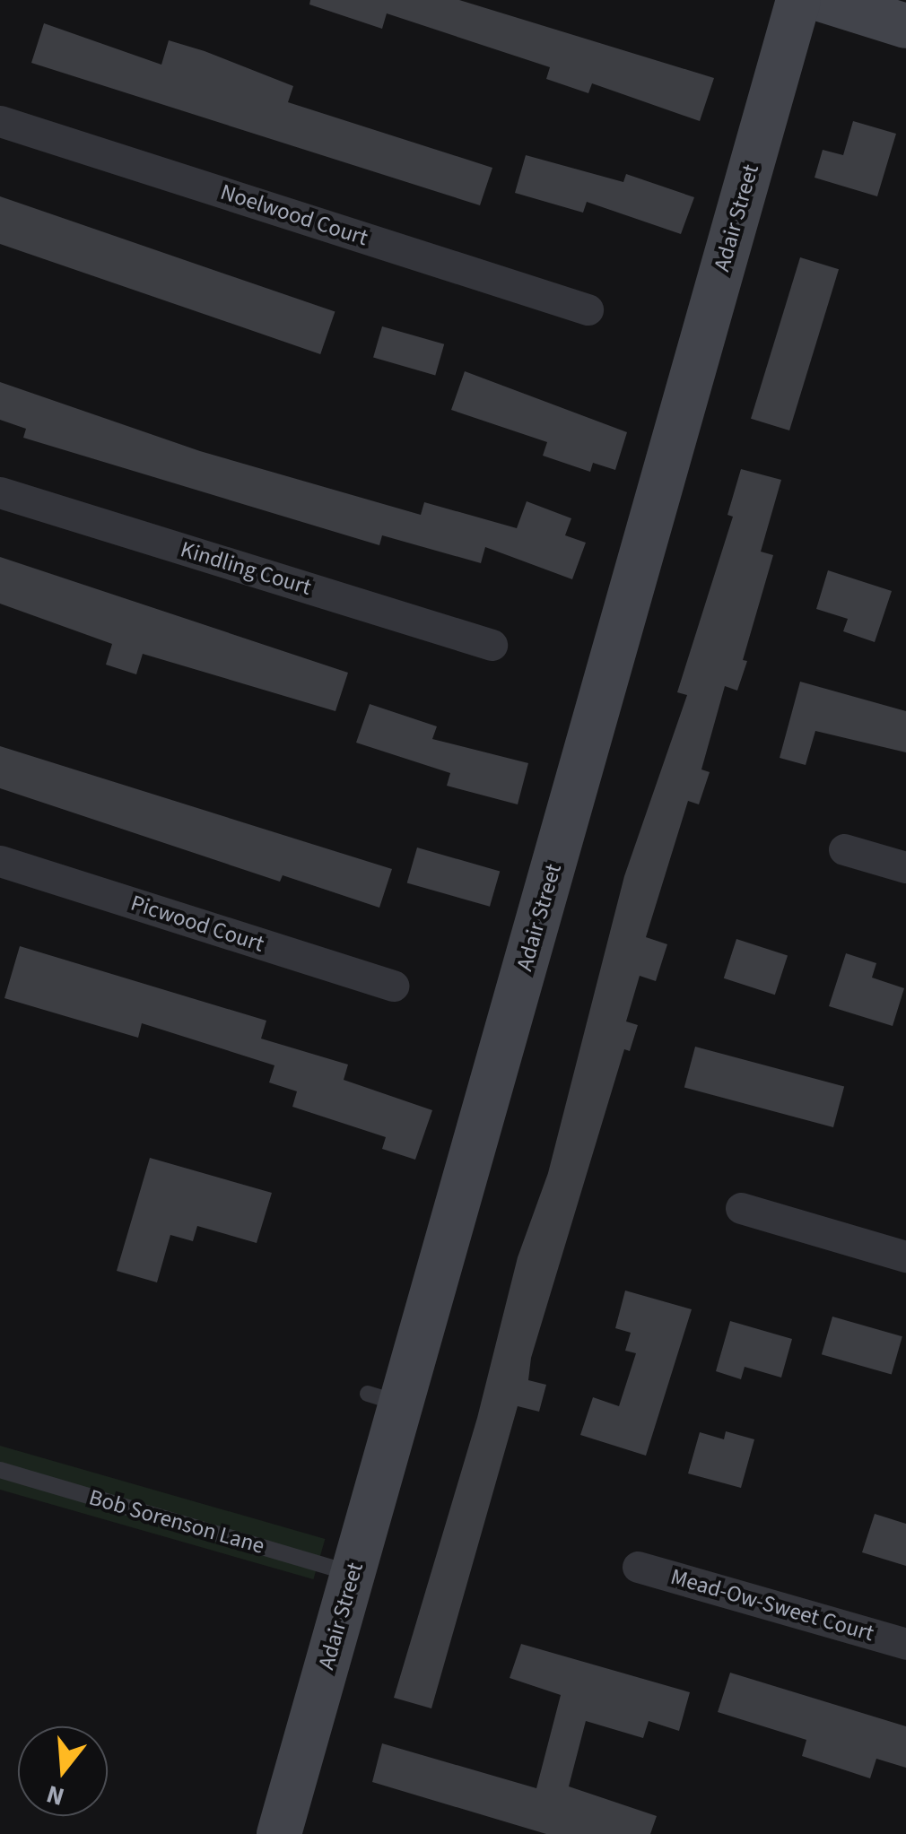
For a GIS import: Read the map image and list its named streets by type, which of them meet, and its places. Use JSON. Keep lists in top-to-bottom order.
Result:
{
  "streets": {
    "street": [
      "Noelwood Court",
      "Adair Street",
      "Kindling Court",
      "Picwood Court",
      "Mead-Ow-Sweet Court"
    ],
    "lane": ["Bob Sorenson Lane"]
  },
  "crossings": [
    ["Adair Street", "Bob Sorenson Lane"]
  ],
  "north": "bottom"
}
